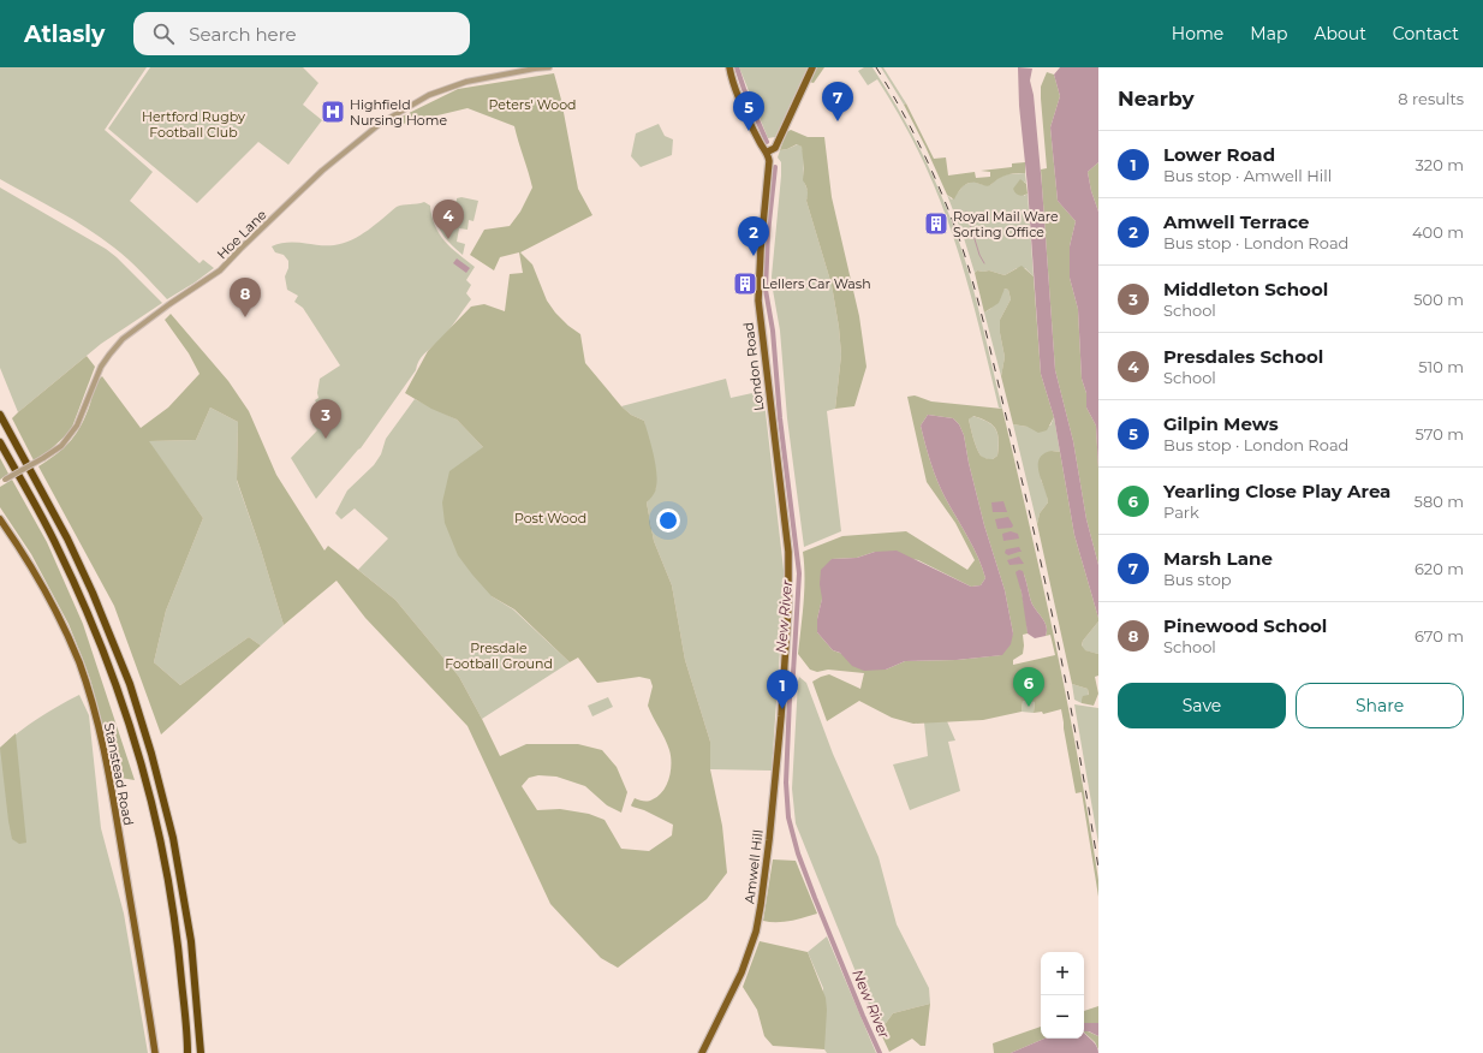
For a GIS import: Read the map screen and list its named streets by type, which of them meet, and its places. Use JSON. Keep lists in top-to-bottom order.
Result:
{
  "streets": {
    "main road": ["London Road", "Stanstead Road", "Amwell Hill"],
    "street": ["Hoe Lane"]
  },
  "crossings": [
    ["London Road", "Amwell Hill"]
  ],
  "water": ["New River"],
  "parks": [
    "Peters' Wood",
    "Hertford Rugby Football Club",
    "Post Wood",
    "Presdale Football Ground"
  ],
  "places": {
    "hospital": ["Highfield Nursing Home"],
    "building": ["Royal Mail Ware Sorting Office", "Lellers Car Wash"]
  },
  "page": {
    "header": "Atlasly",
    "search": "Search here",
    "nav": [
      "Home",
      "Map",
      "About",
      "Contact"
    ],
    "heading": ["Nearby", "8 results"],
    "pins": [
      "7",
      "5",
      "4",
      "2",
      "8",
      "3",
      "6",
      "1"
    ],
    "list": [
      {
        "mark": "1",
        "name": "Lower Road",
        "note": "Bus stop · Amwell Hill",
        "value": "320 m"
      },
      {
        "mark": "2",
        "name": "Amwell Terrace",
        "note": "Bus stop · London Road",
        "value": "400 m"
      },
      {
        "mark": "3",
        "name": "Middleton School",
        "note": "School",
        "value": "500 m"
      },
      {
        "mark": "4",
        "name": "Presdales School",
        "note": "School",
        "value": "510 m"
      },
      {
        "mark": "5",
        "name": "Gilpin Mews",
        "note": "Bus stop · London Road",
        "value": "570 m"
      },
      {
        "mark": "6",
        "name": "Yearling Close Play Area",
        "note": "Park",
        "value": "580 m"
      },
      {
        "mark": "7",
        "name": "Marsh Lane",
        "note": "Bus stop",
        "value": "620 m"
      },
      {
        "mark": "8",
        "name": "Pinewood School",
        "note": "School",
        "value": "670 m"
      }
    ],
    "buttons": ["Save", "Share"],
    "map_buttons": ["+", "−"]
  }
}
